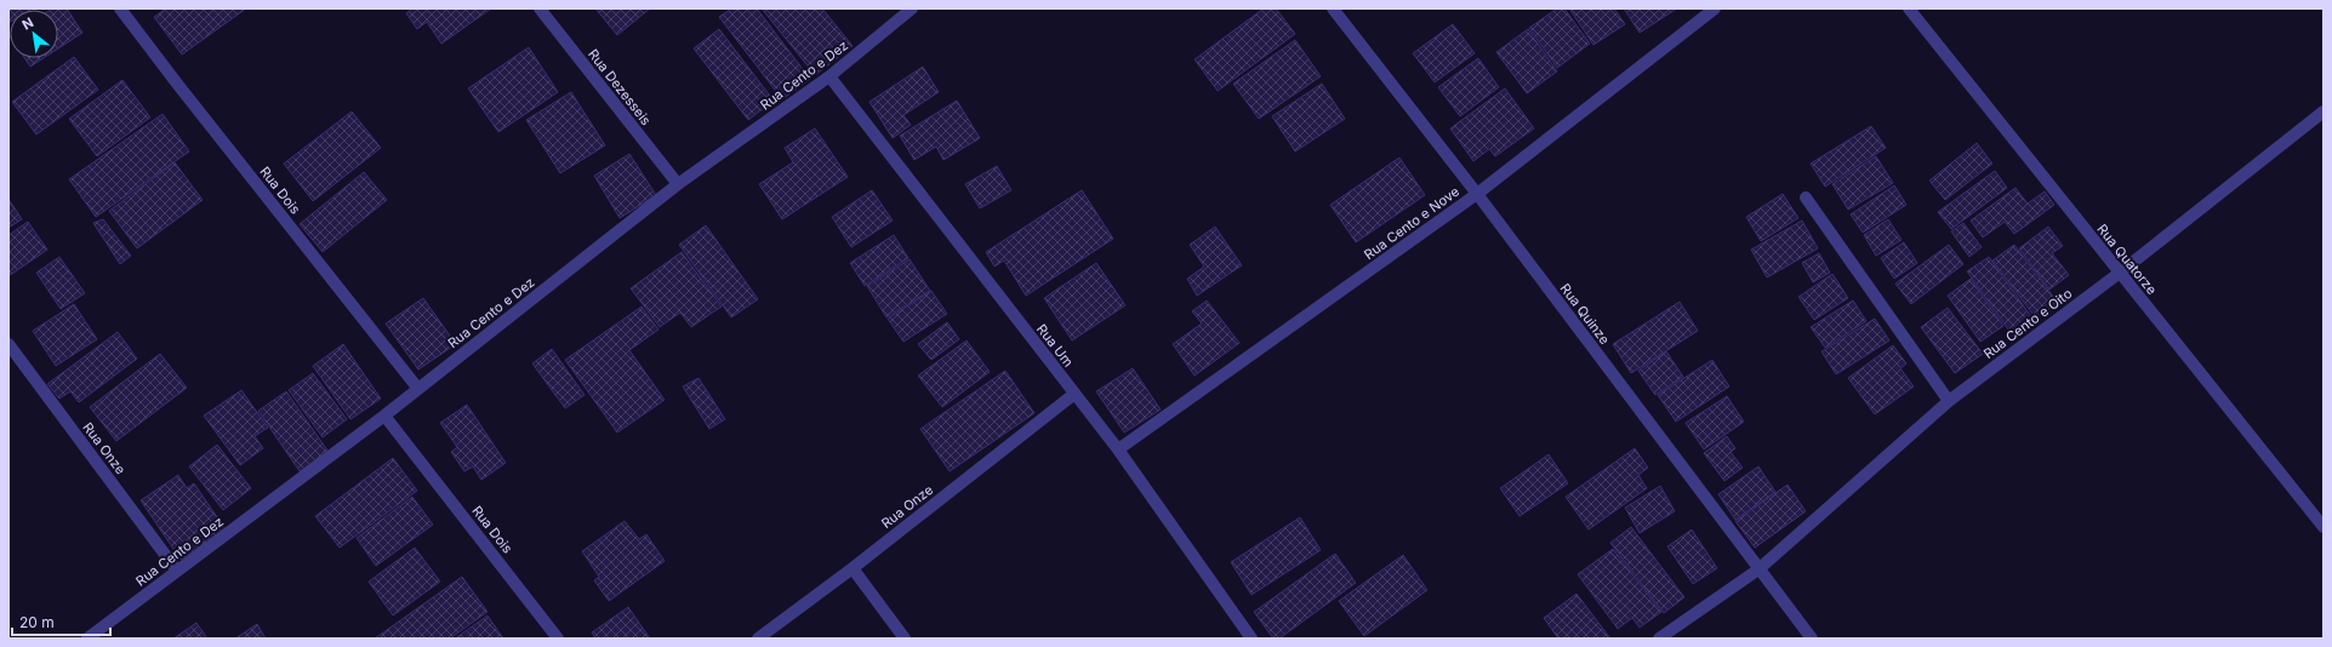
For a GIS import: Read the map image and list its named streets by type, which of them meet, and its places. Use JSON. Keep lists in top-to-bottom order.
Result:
{
  "streets": {
    "street": [
      "Rua Cento e Dez",
      "Rua Dezesseis",
      "Rua Dois",
      "Rua Cento e Nove",
      "Rua Quatorze",
      "Rua Quinze",
      "Rua Cento e Oito",
      "Rua Um",
      "Rua Onze"
    ]
  },
  "crossings": [
    ["Rua Cento e Dez", "Rua Dezesseis"],
    ["Rua Cento e Dez", "Rua Dois"],
    ["Rua Cento e Dez", "Rua Um"],
    ["Rua Cento e Dez", "Rua Onze"],
    ["Rua Cento e Nove", "Rua Quinze"],
    ["Rua Cento e Nove", "Rua Um"],
    ["Rua Quatorze", "Rua Cento e Oito"],
    ["Rua Quinze", "Rua Cento e Oito"],
    ["Rua Um", "Rua Onze"]
  ],
  "scale_bar": "20 m",
  "north": "top left"
}
